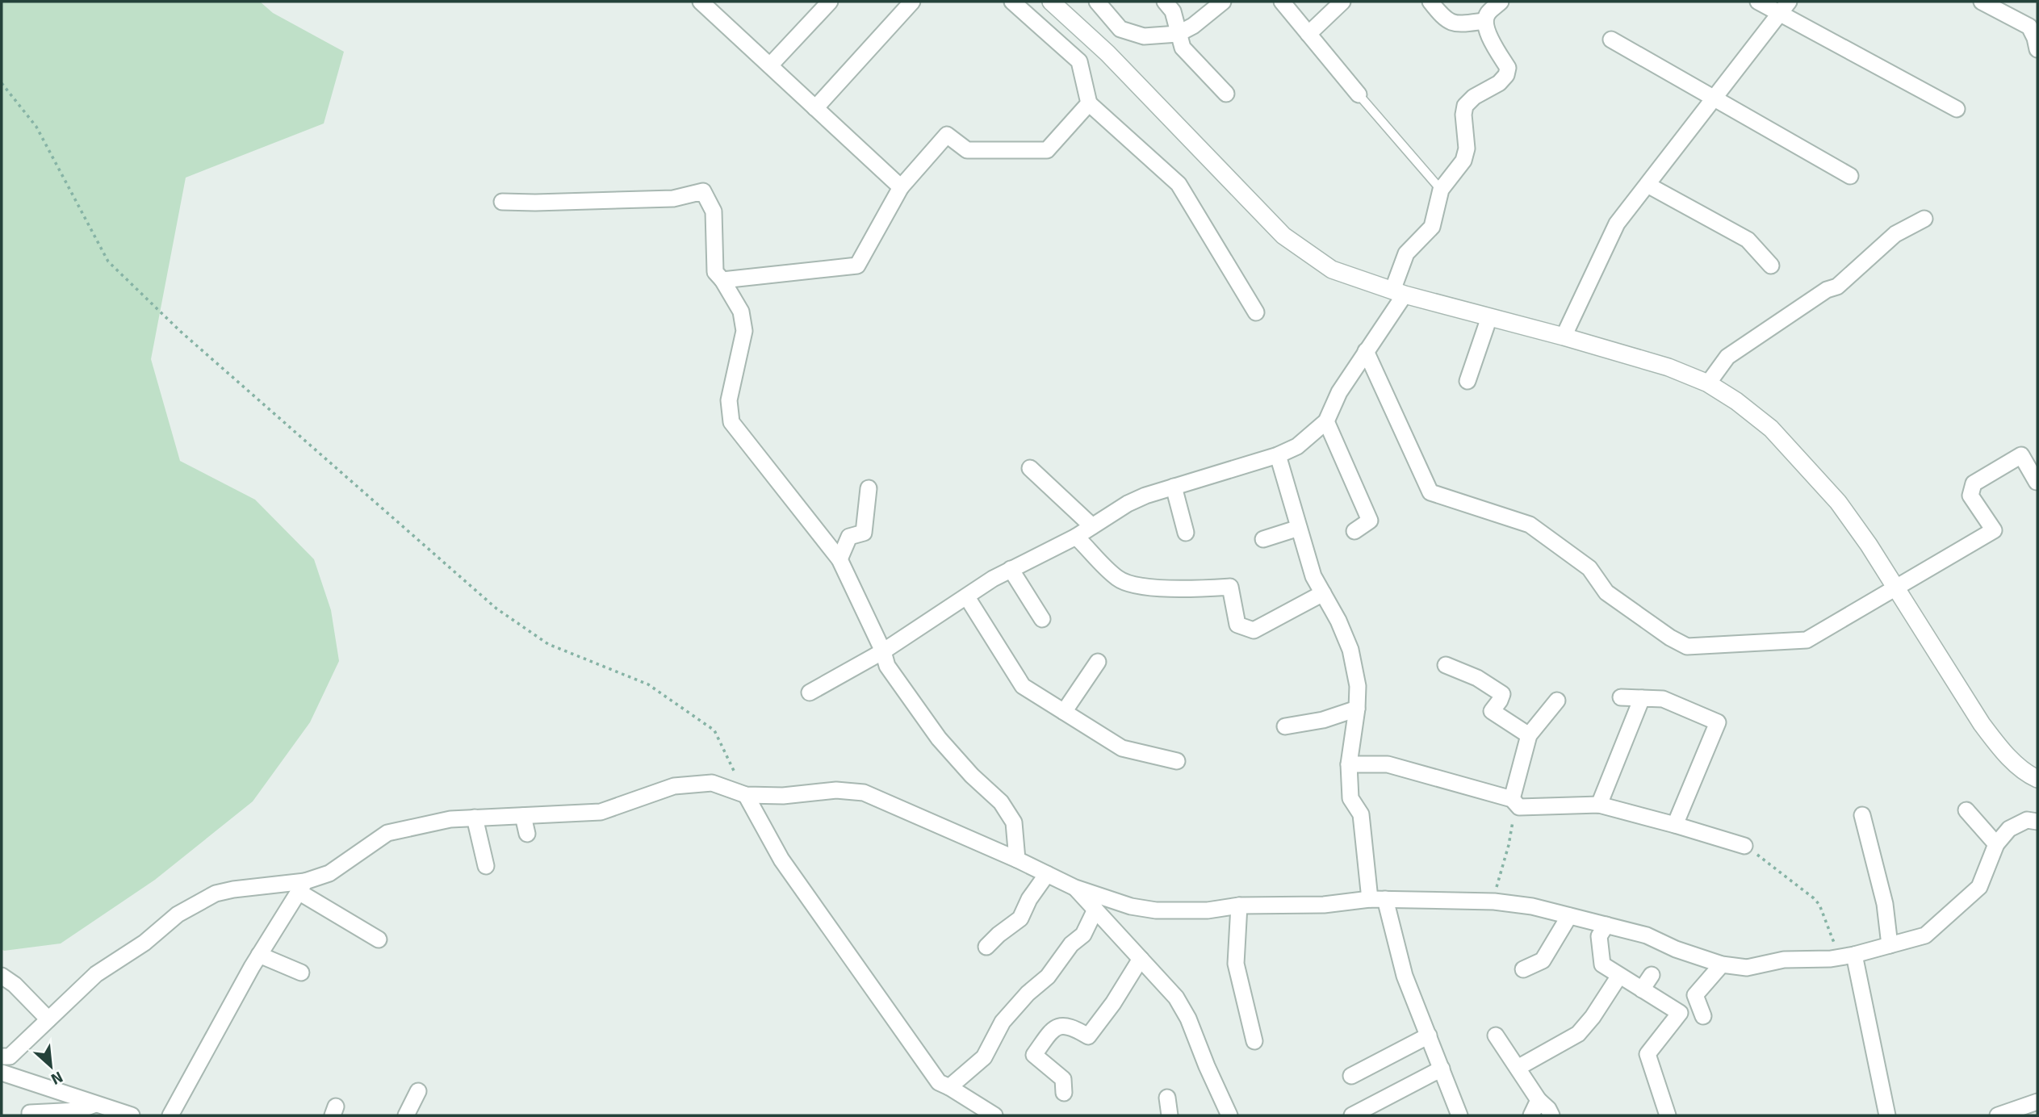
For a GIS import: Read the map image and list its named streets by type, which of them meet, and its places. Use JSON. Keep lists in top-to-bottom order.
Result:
{
  "north": "bottom right"
}
